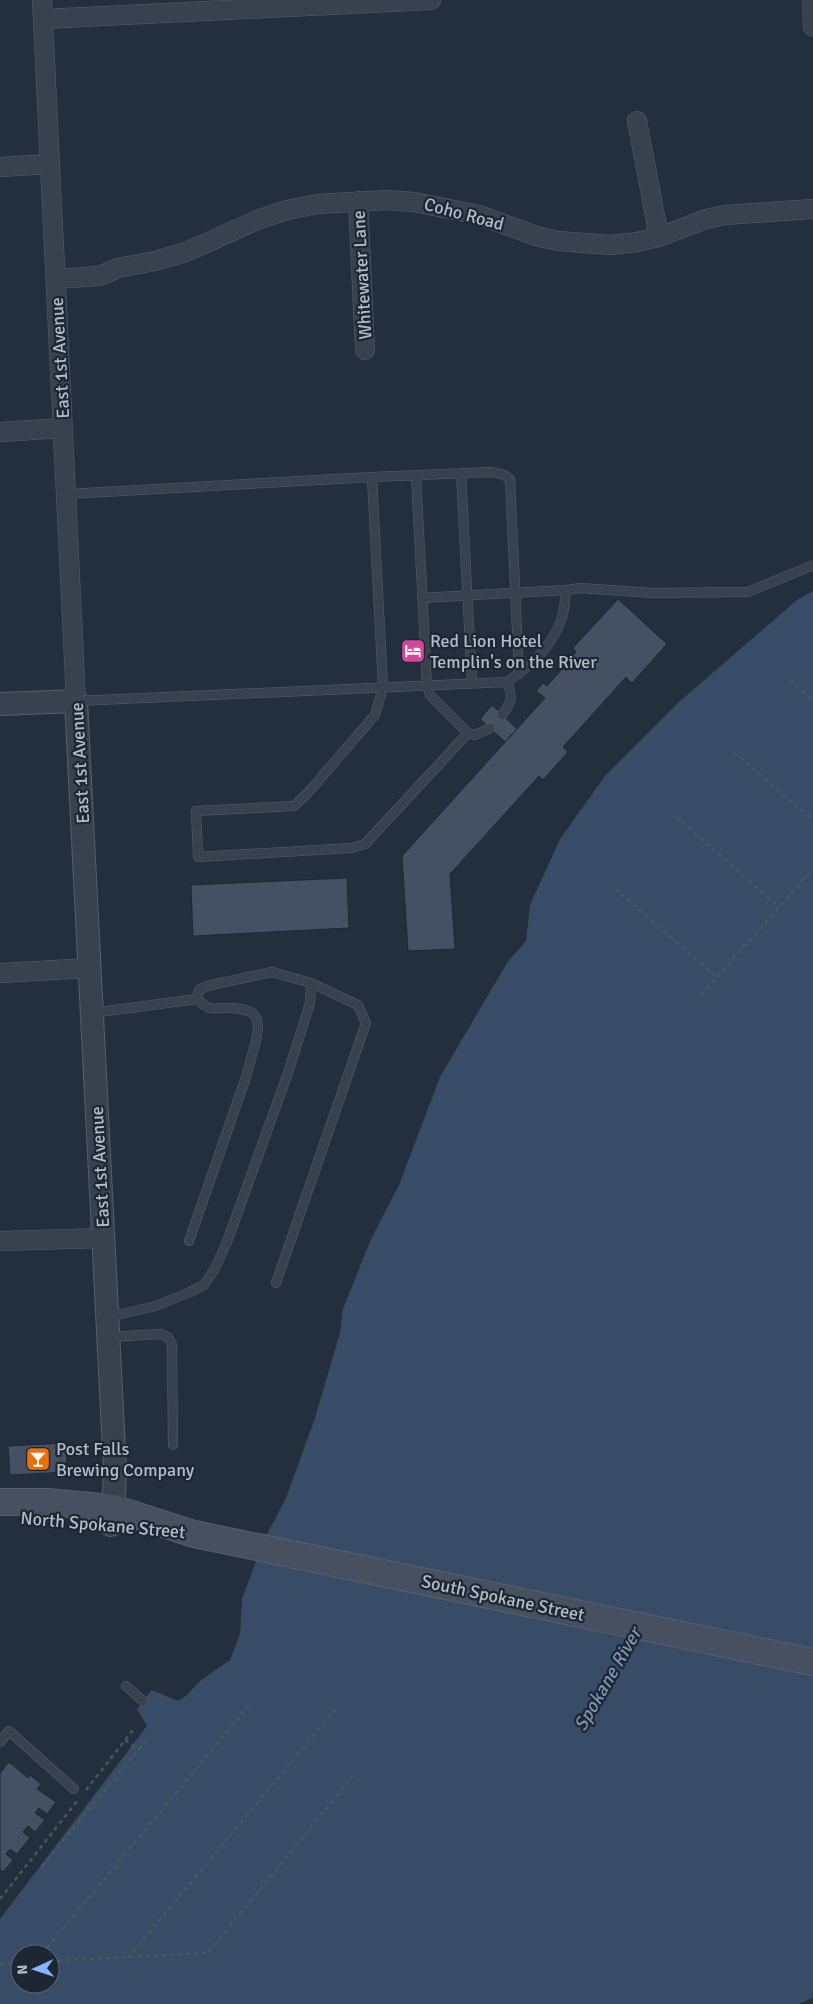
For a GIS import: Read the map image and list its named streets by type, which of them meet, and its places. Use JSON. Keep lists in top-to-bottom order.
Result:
{
  "streets": {
    "main road": ["North Spokane Street", "South Spokane Street"],
    "street": ["Coho Road", "Whitewater Lane", "East 1st Avenue"]
  },
  "crossings": [
    ["Coho Road", "Whitewater Lane"],
    ["Coho Road", "East 1st Avenue"],
    ["East 1st Avenue", "North Spokane Street"],
    ["North Spokane Street", "South Spokane Street"]
  ],
  "water": ["Spokane River"],
  "places": {
    "hotel": ["Red Lion Hotel Templin's on the River"],
    "bar": ["Post Falls Brewing Company"]
  },
  "north": "left"
}
